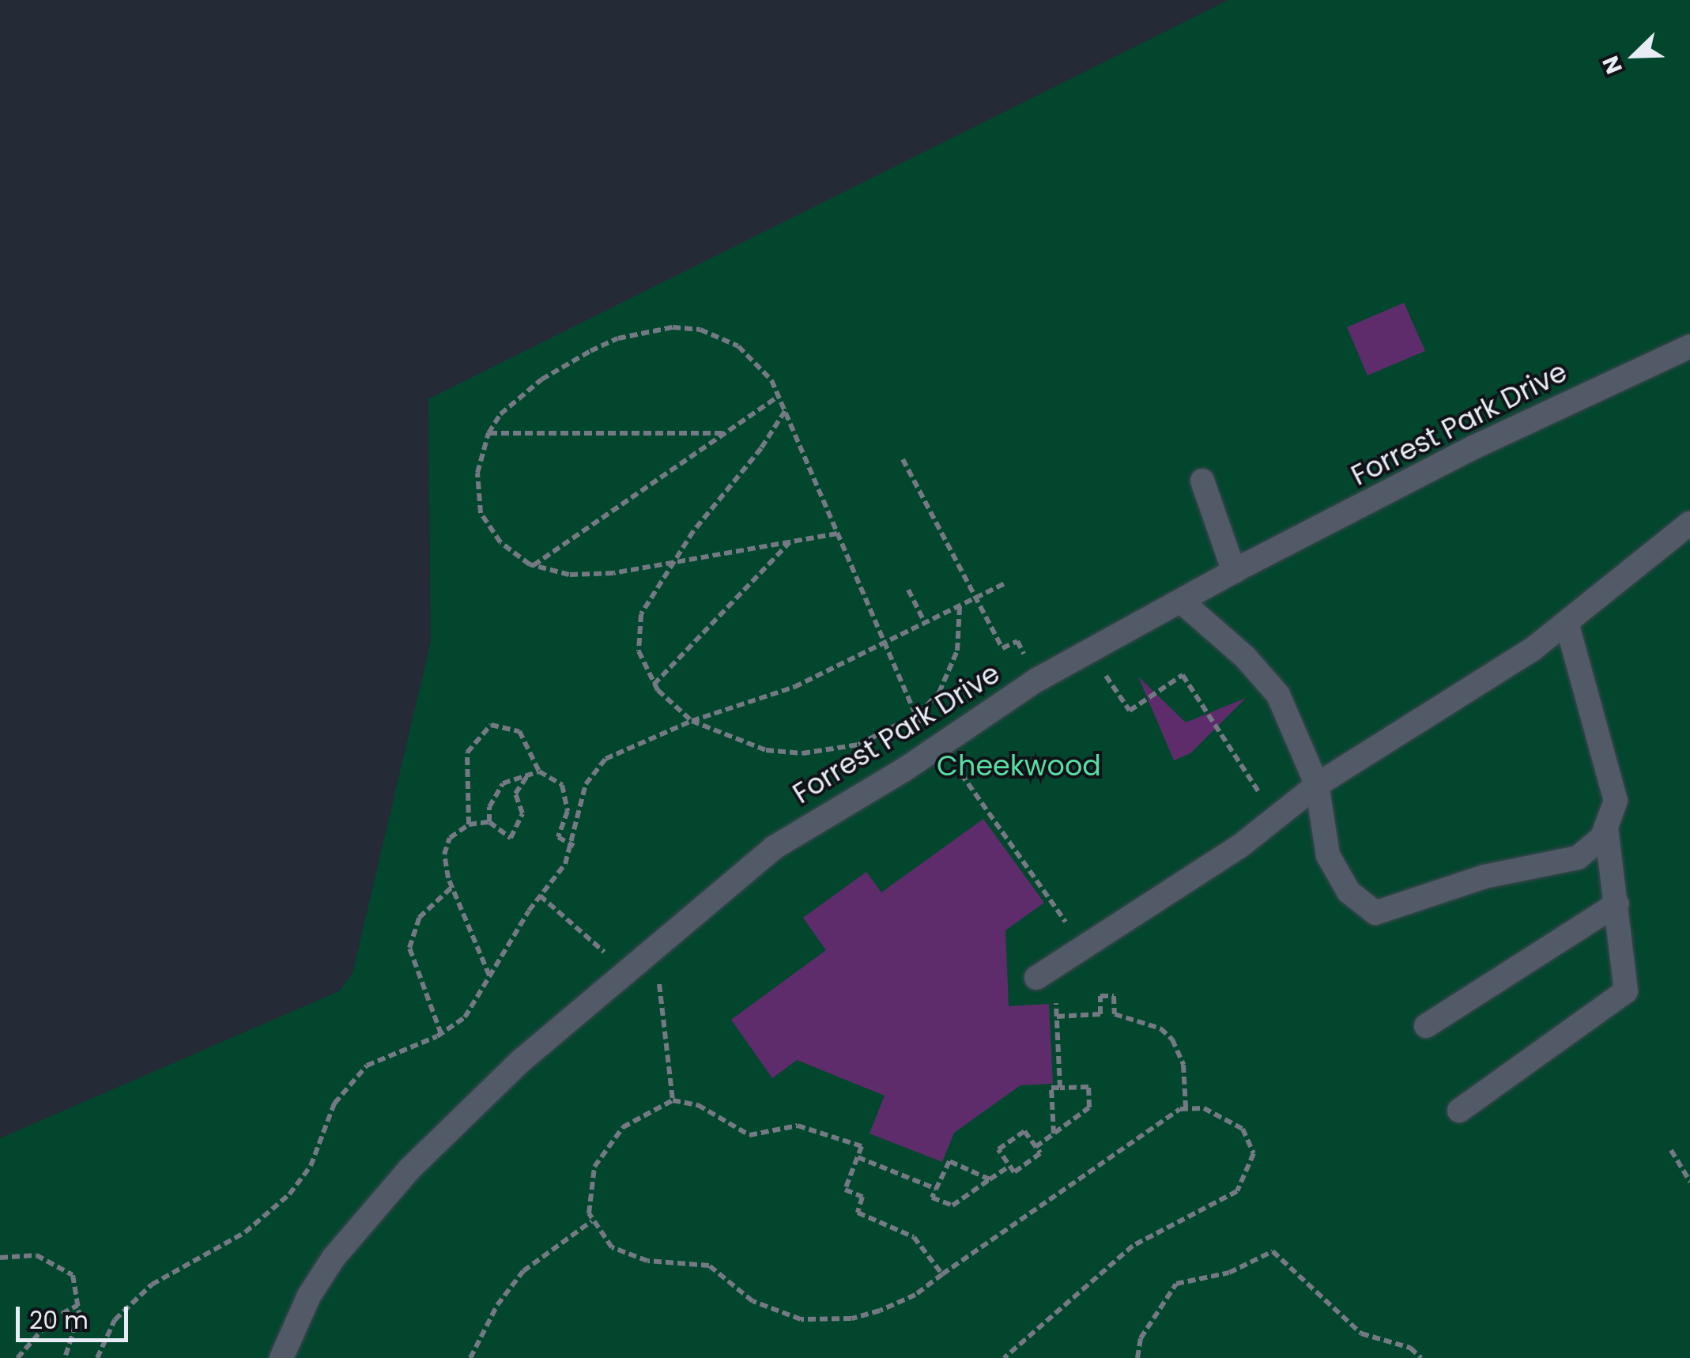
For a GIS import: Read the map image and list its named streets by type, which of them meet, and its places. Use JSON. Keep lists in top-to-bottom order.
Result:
{
  "streets": {
    "lane": ["Forrest Park Drive"]
  },
  "parks": ["Cheekwood"],
  "scale_bar": "20 m",
  "north": "bottom left"
}
